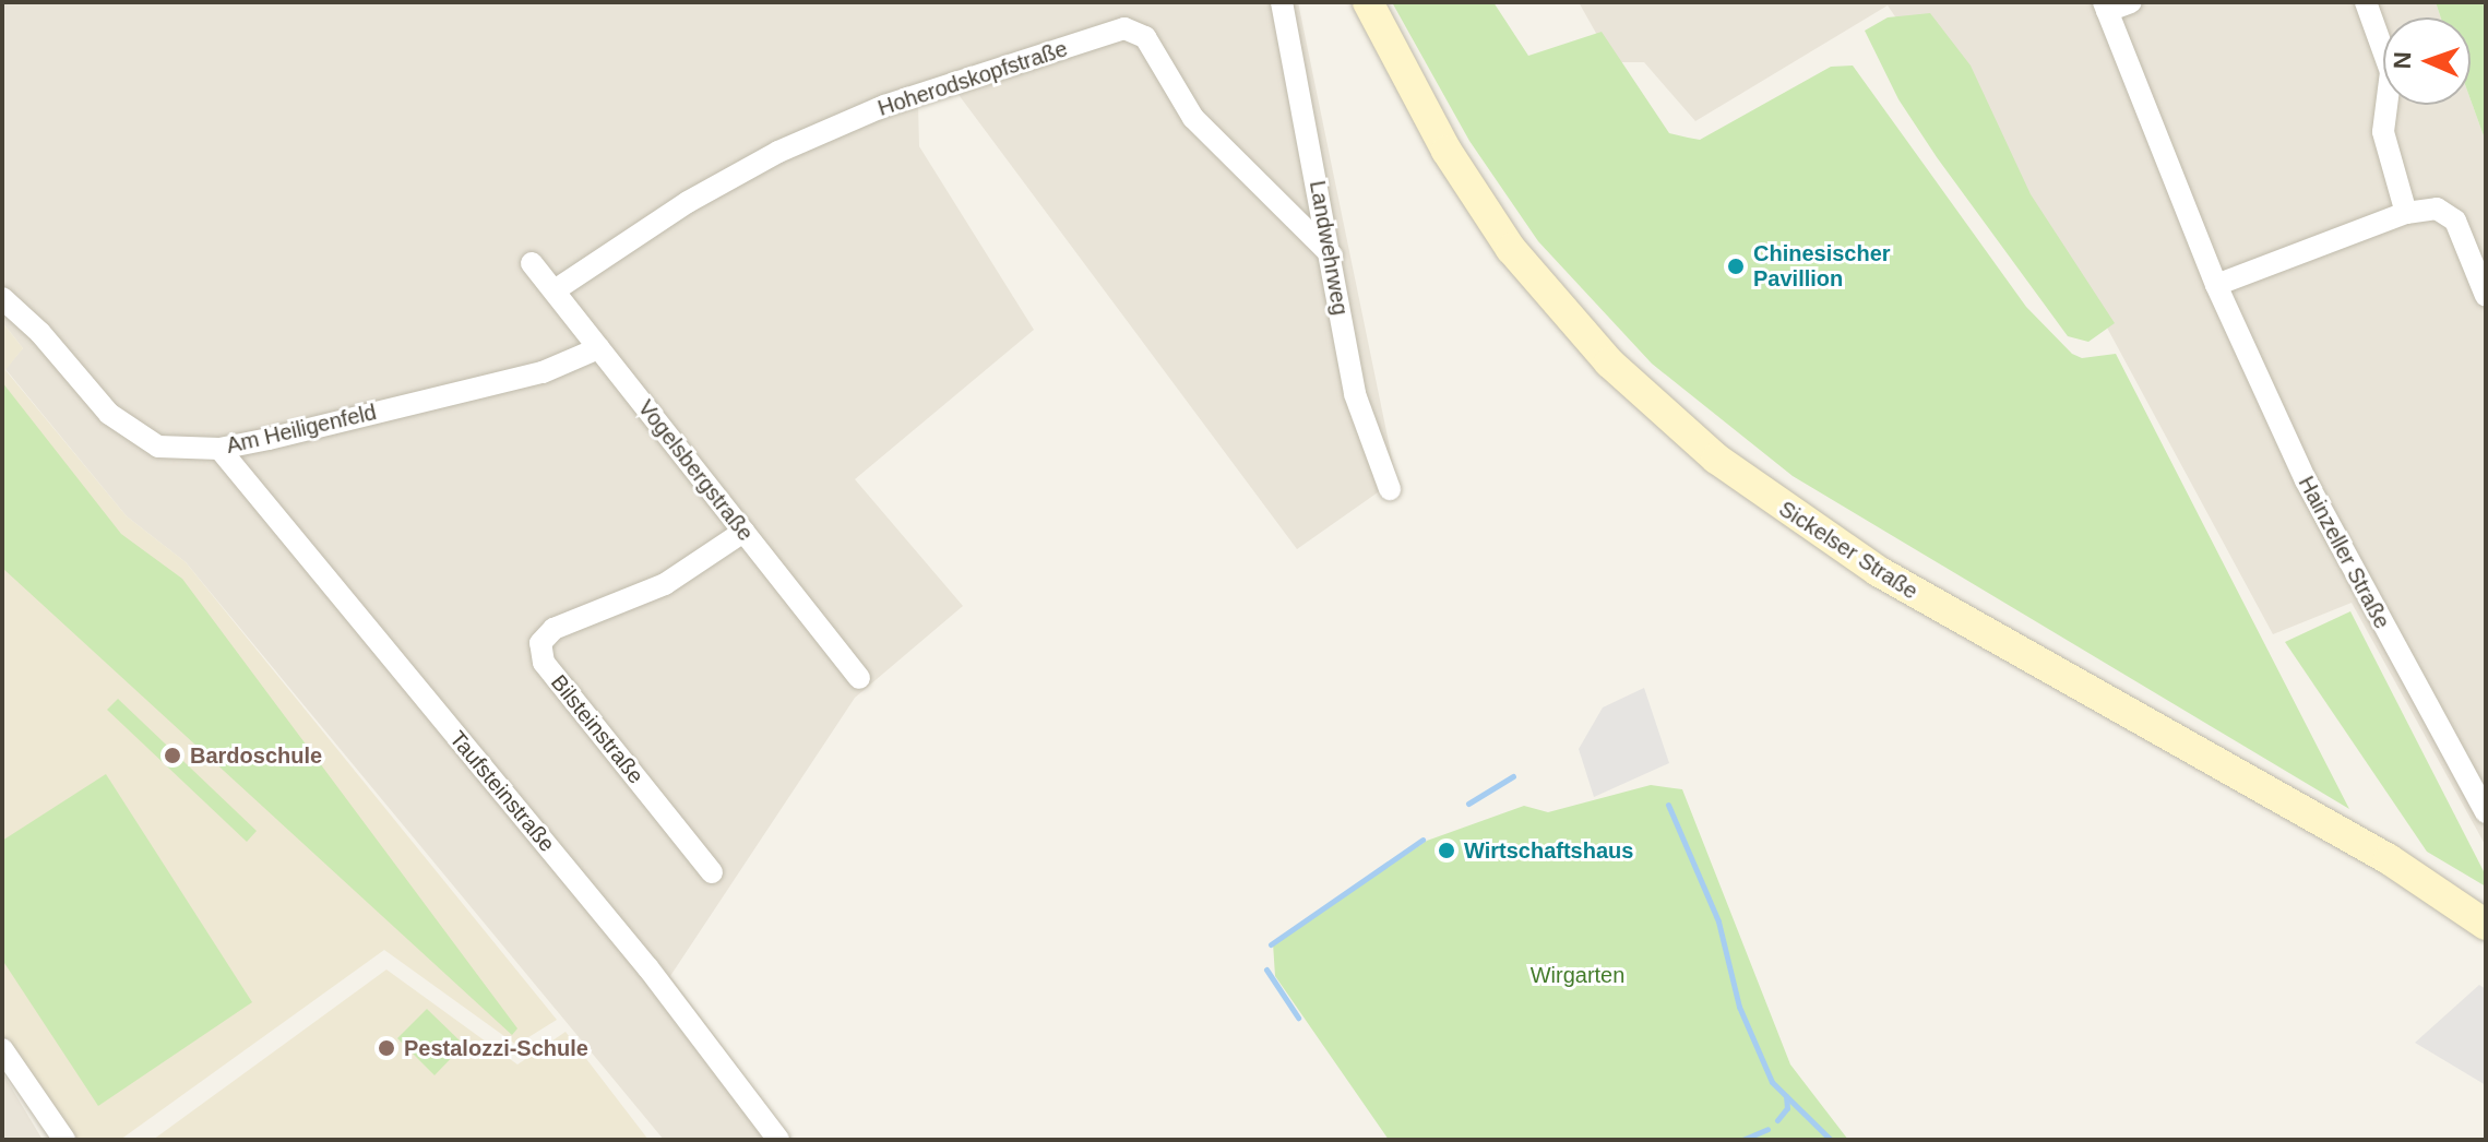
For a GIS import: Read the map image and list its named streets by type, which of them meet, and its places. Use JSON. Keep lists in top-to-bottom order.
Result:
{
  "streets": {
    "main road": ["Sickelser Straße"],
    "street": [
      "Hoherodskopfstraße",
      "Landwehrweg",
      "Am Heiligenfeld",
      "Vogelsbergstraße",
      "Hainzeller Straße",
      "Bilsteinstraße",
      "Taufsteinstraße"
    ]
  },
  "crossings": [
    ["Hoherodskopfstraße", "Landwehrweg"],
    ["Hoherodskopfstraße", "Vogelsbergstraße"],
    ["Am Heiligenfeld", "Vogelsbergstraße"],
    ["Am Heiligenfeld", "Taufsteinstraße"],
    ["Vogelsbergstraße", "Bilsteinstraße"]
  ],
  "parks": ["Wirgarten"],
  "places": [
    "Chinesischer Pavillion",
    "Bardoschule",
    "Wirtschaftshaus",
    "Pestalozzi-Schule"
  ],
  "north": "left"
}
